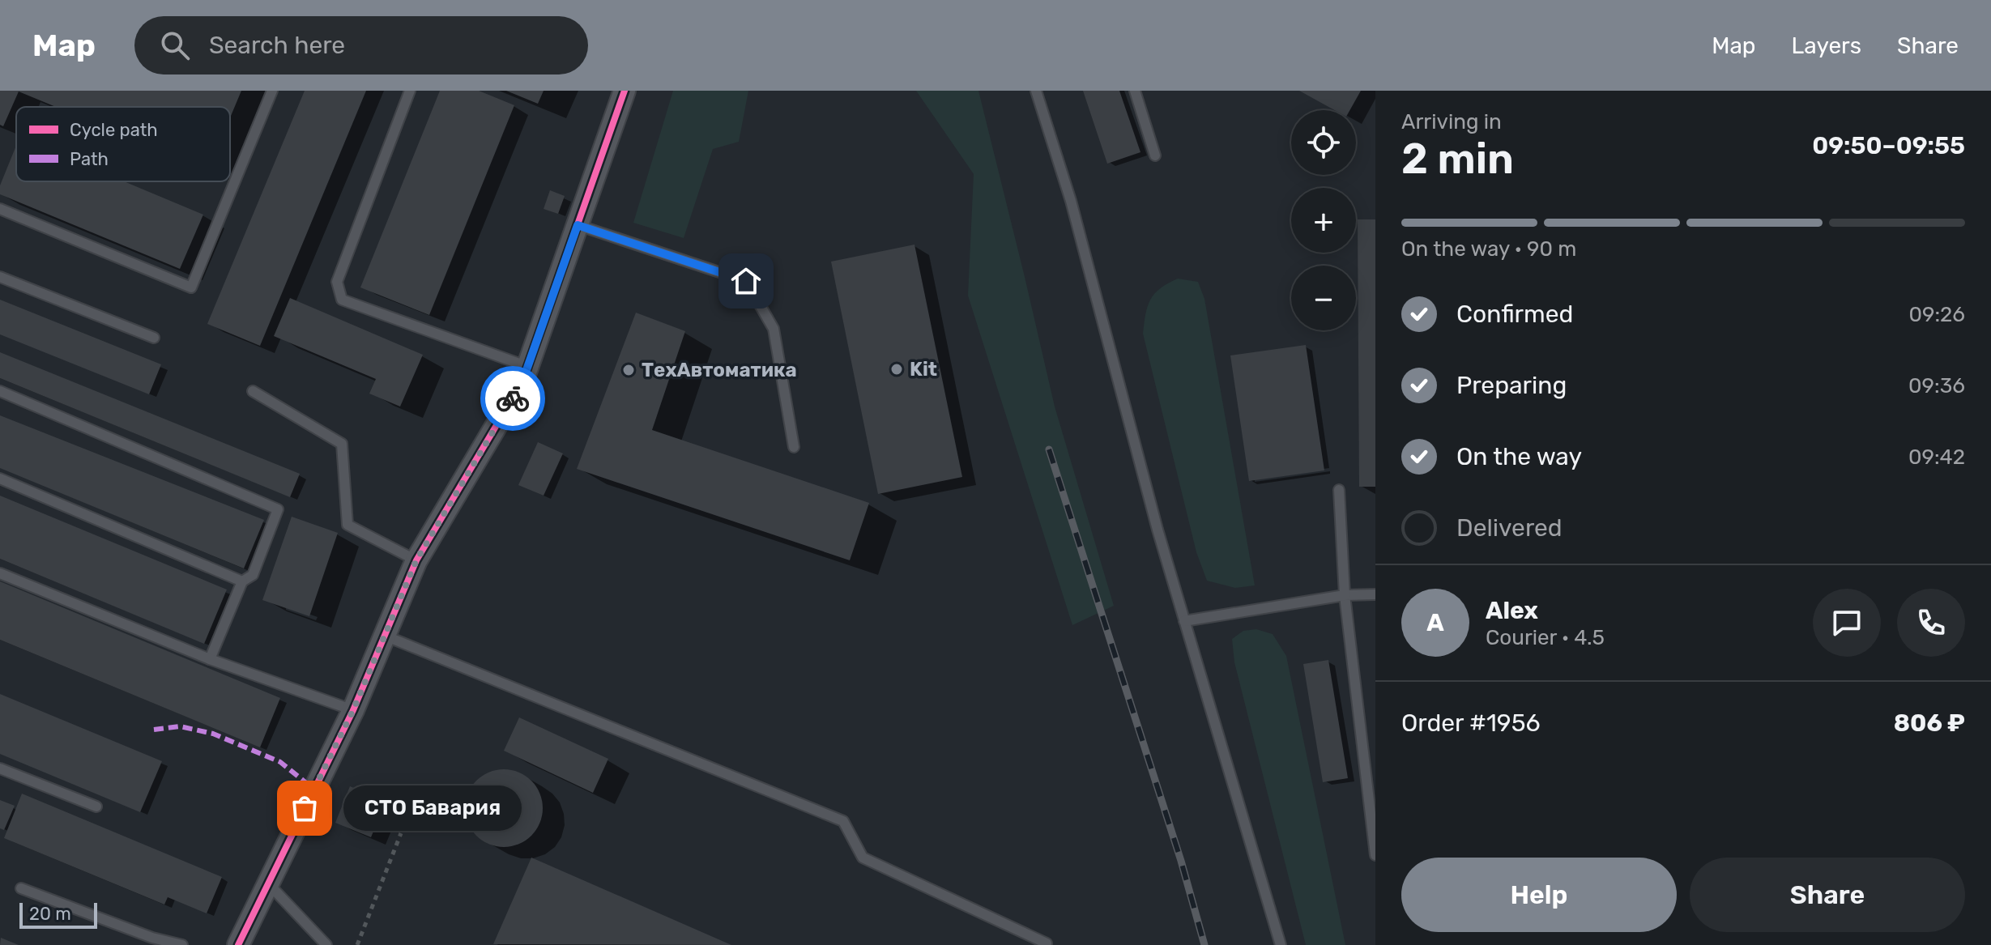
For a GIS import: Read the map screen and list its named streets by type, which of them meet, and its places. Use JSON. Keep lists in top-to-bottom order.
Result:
{
  "places": ["Kit", "ТехАвтоматика", "СТО Бавария"],
  "legend": ["Cycle path", "Path"],
  "scale_bar": "20 m",
  "page": {
    "header": "Map",
    "search": "Search here",
    "nav": ["Map", "Layers", "Share"],
    "heading": ["2 min", "Arriving in", "09:50–09:55"],
    "panel": [
      "Alex",
      "Courier · 4.5",
      "Order #1956",
      "806 ₽"
    ],
    "map_buttons": ["+", "−"],
    "bar": "On the way · 90 m",
    "list": [
      ["Confirmed", "09:26"],
      ["Preparing", "09:36"],
      ["On the way", "09:42"],
      "Delivered"
    ],
    "round": "A",
    "bubble": "СТО Бавария",
    "buttons": ["Help", "Share"],
    "scale": "20 m"
  }
}
